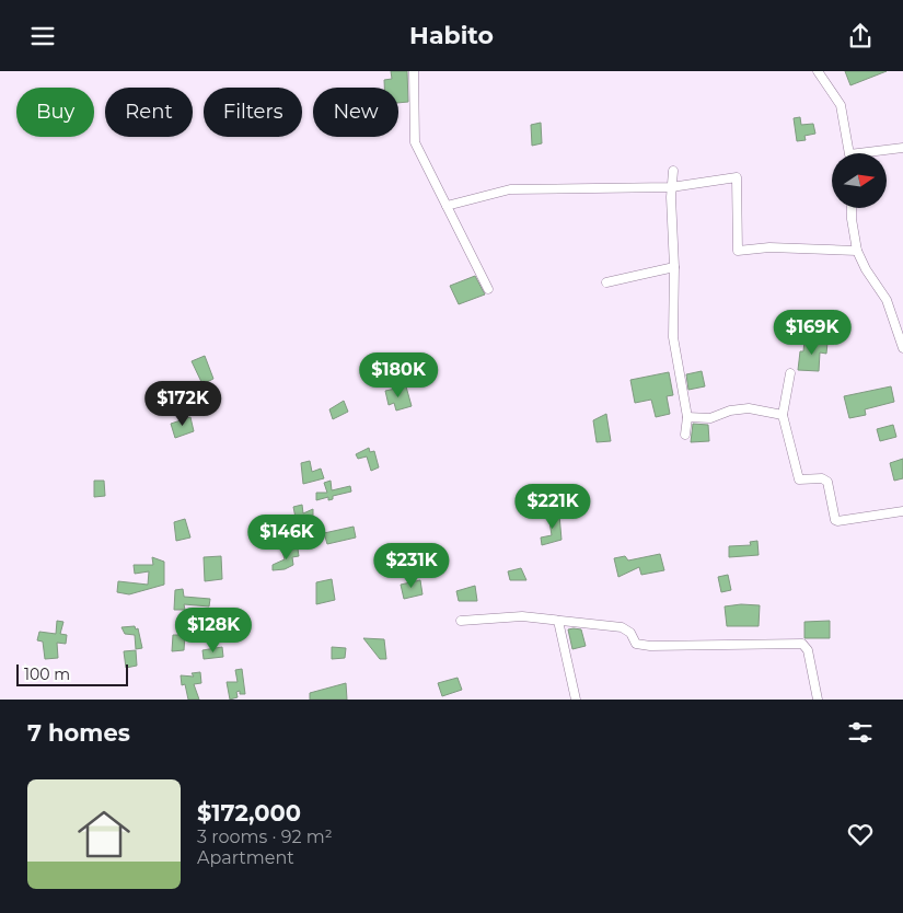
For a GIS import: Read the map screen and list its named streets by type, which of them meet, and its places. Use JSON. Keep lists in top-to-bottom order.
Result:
{
  "scale_bar": "100 m",
  "north": "right",
  "page": {
    "header": "Habito",
    "chip": [
      "Buy",
      "Rent",
      "Filters",
      "New"
    ],
    "price": [
      "$169K",
      "$180K",
      "$172K",
      "$221K",
      "$146K",
      "$231K",
      "$128K"
    ],
    "scale": "100 m",
    "heading": "7 homes",
    "list": [
      {
        "name": "$172,000",
        "note": "3 rooms · 92 m² · Apartment"
      }
    ]
  }
}
